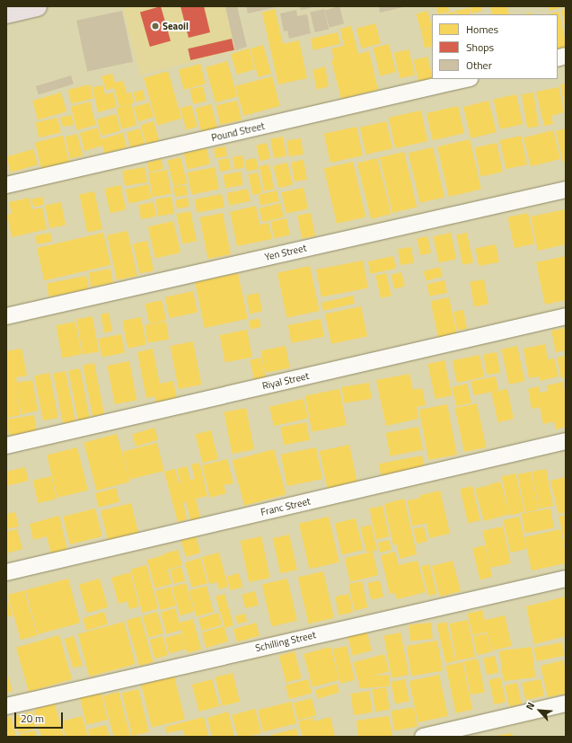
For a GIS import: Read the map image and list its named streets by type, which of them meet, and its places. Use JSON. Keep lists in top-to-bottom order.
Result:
{
  "streets": {
    "street": [
      "Pound Street",
      "Yen Street",
      "Riyal Street",
      "Franc Street",
      "Schilling Street"
    ]
  },
  "places": ["Seaoil"],
  "legend": ["Homes", "Shops", "Other"],
  "scale_bar": "20 m",
  "north": "top left"
}
